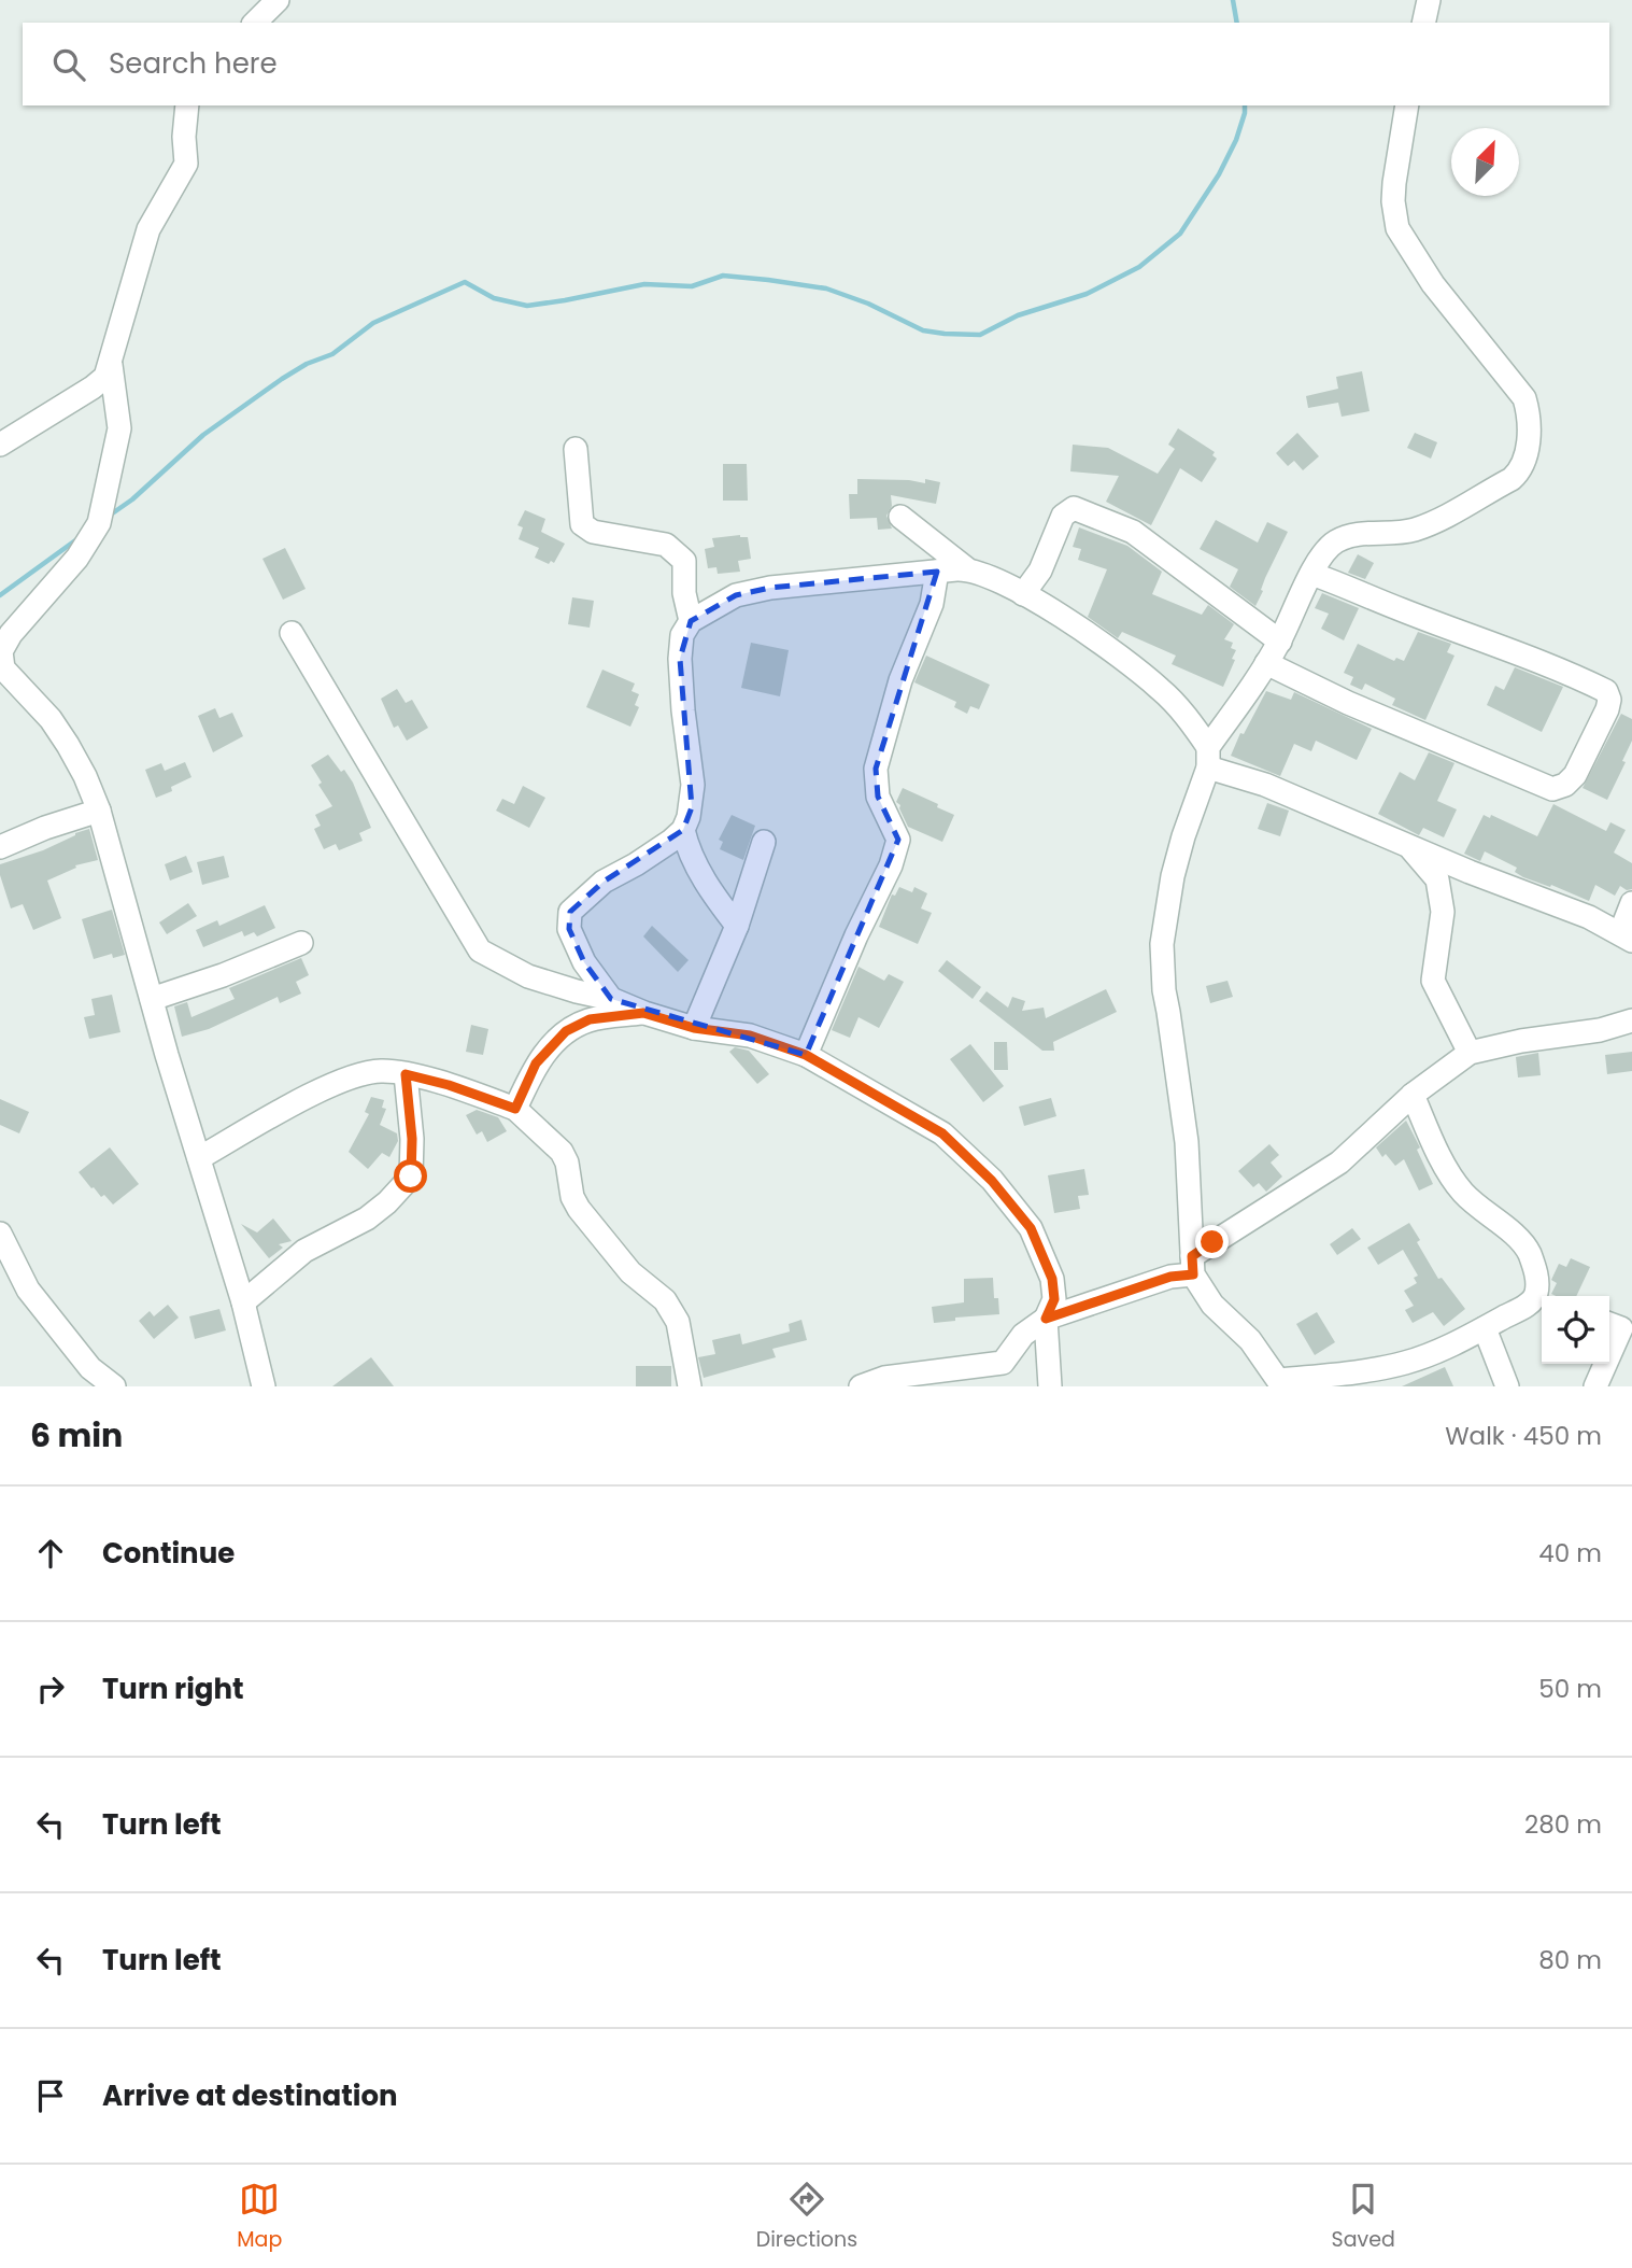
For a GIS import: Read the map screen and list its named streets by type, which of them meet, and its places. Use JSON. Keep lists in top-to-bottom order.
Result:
{
  "north": "top right",
  "page": {
    "search": "Search here",
    "heading": ["6 min", "Walk · 450 m"],
    "list": [
      ["Continue", "40 m"],
      ["Turn right", "50 m"],
      ["Turn left", "280 m"],
      ["Turn left", "80 m"],
      "Arrive at destination"
    ],
    "nav": ["Map", "Directions", "Saved"]
  }
}
